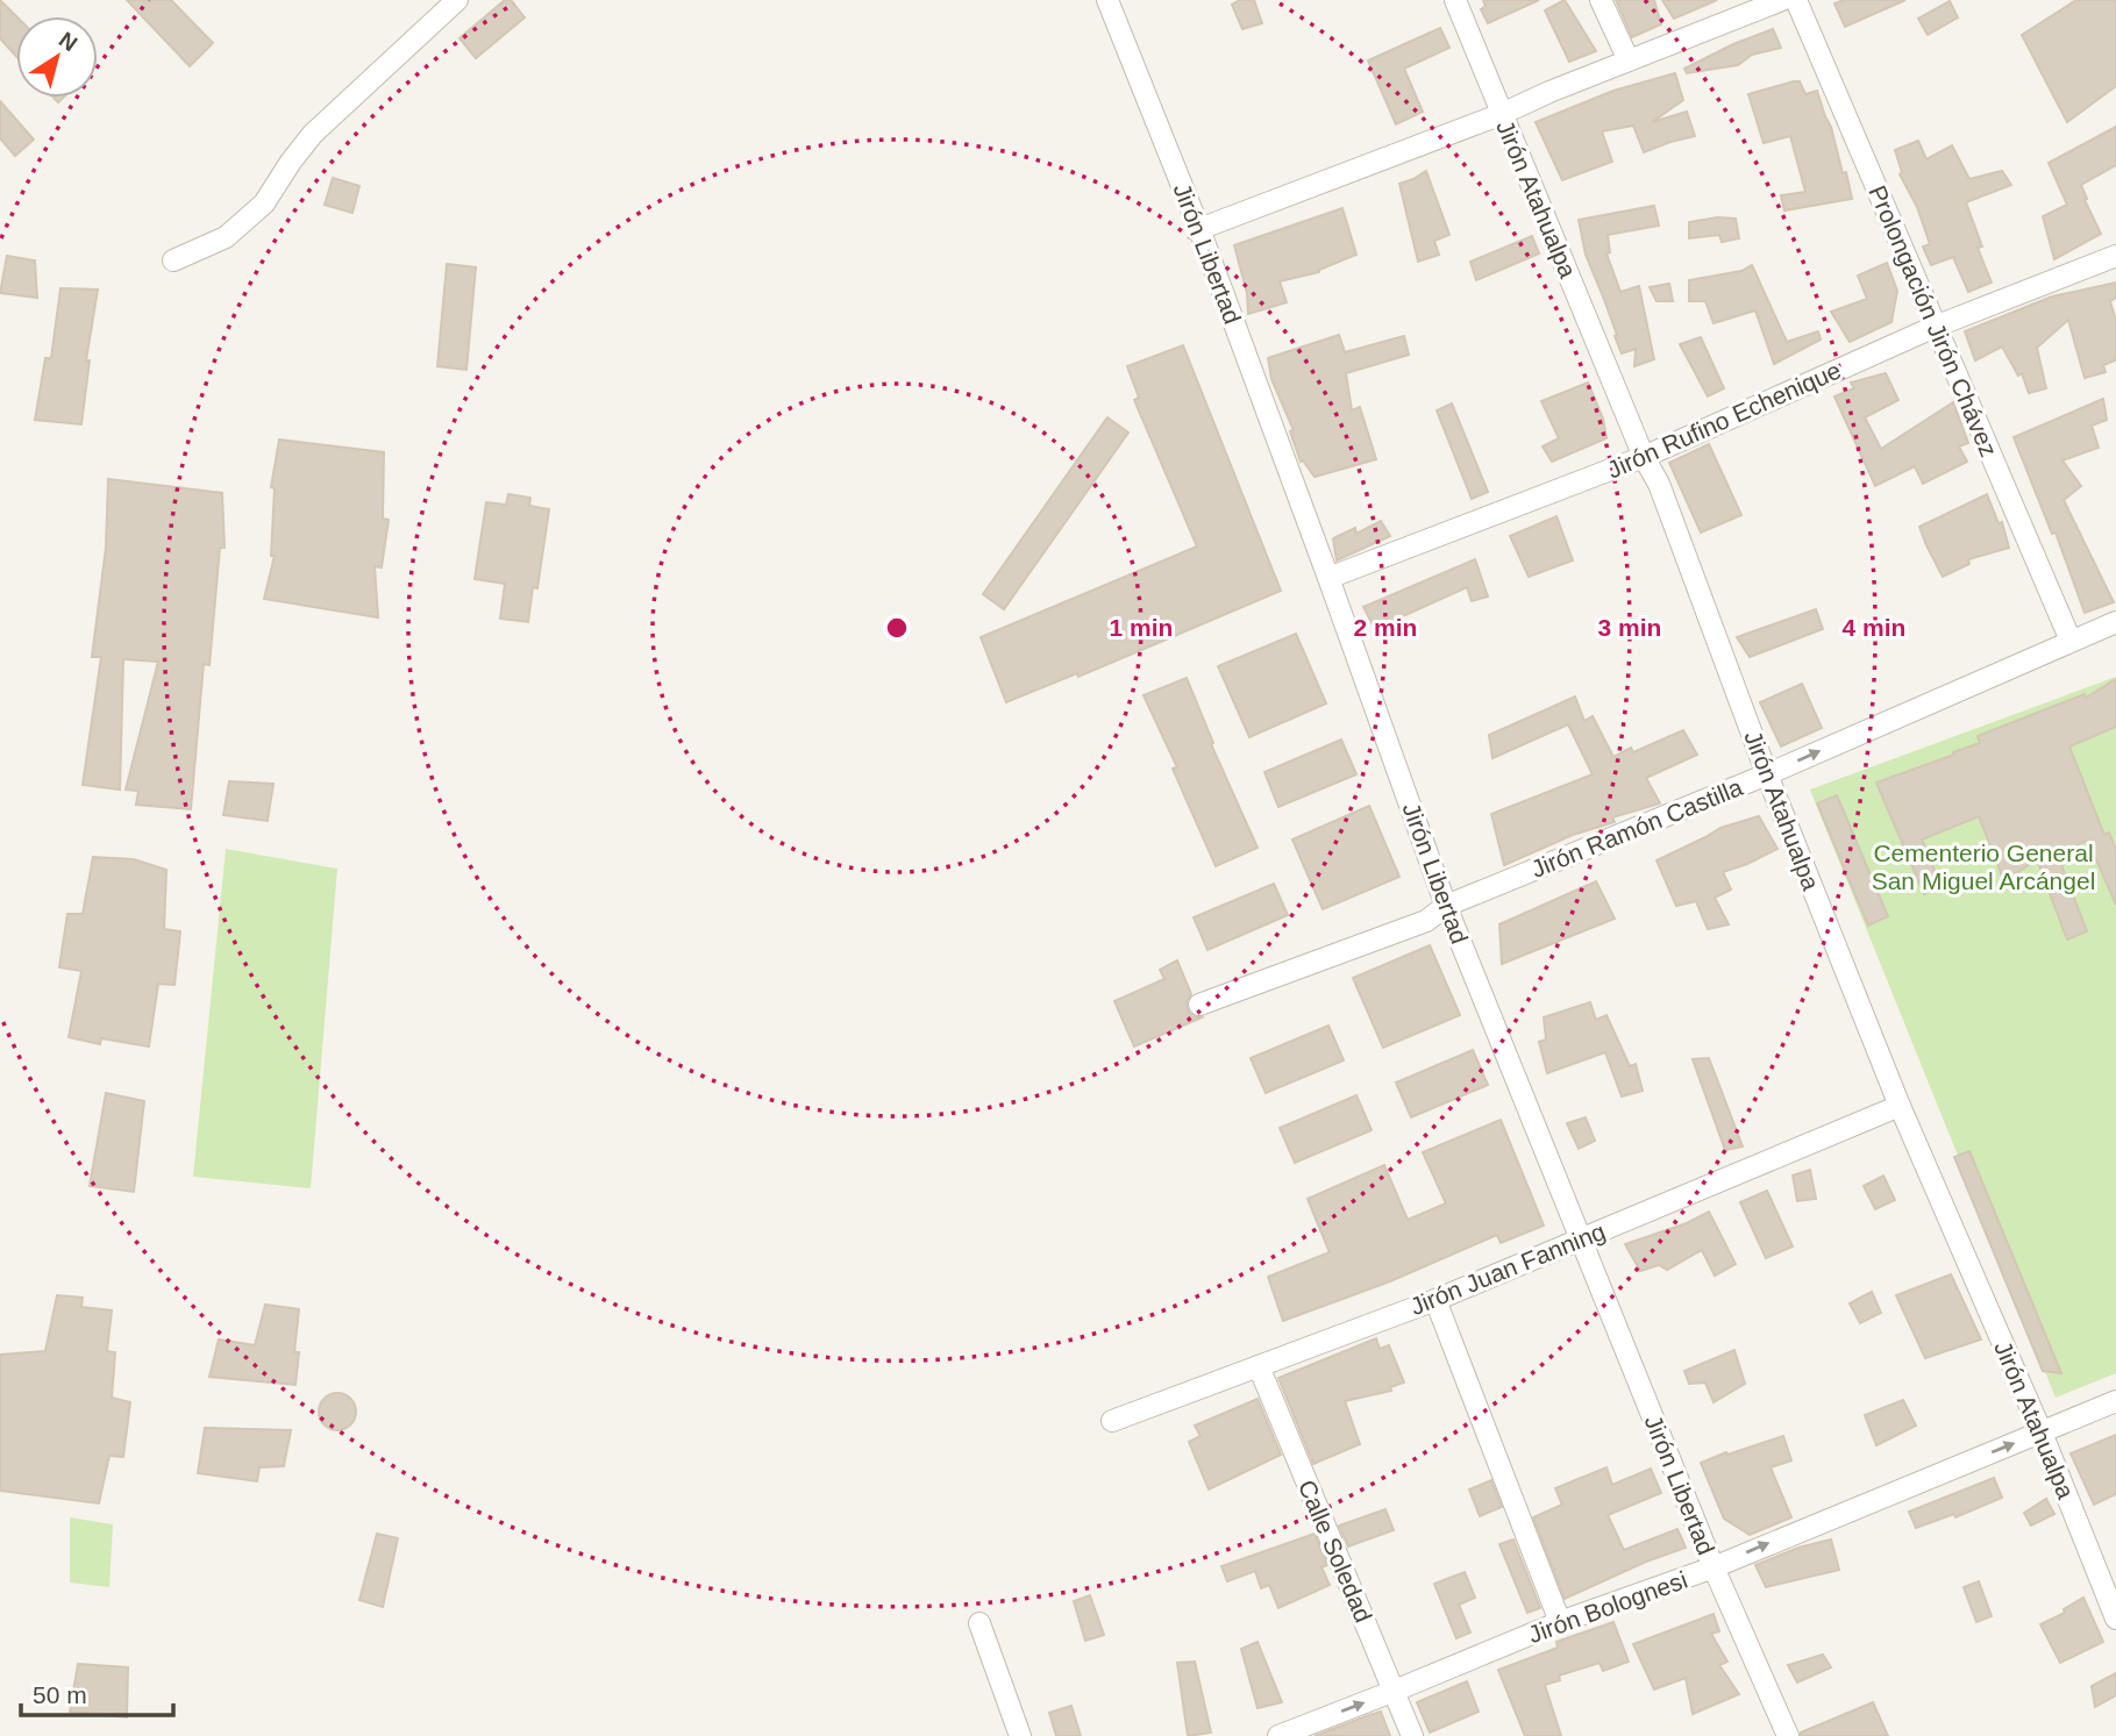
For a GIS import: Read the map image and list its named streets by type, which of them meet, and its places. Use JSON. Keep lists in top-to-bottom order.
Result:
{
  "streets": {
    "street": [
      "Jirón Atahualpa",
      "Jirón Libertad",
      "Prolongación Jirón Chávez",
      "Jirón Rufino Echenique",
      "Jirón Ramón Castilla",
      "Jirón Juan Fanning",
      "Calle Soledad",
      "Jirón Bolognesi"
    ]
  },
  "crossings": [
    ["Jirón Atahualpa", "Jirón Rufino Echenique"],
    ["Jirón Atahualpa", "Jirón Ramón Castilla"],
    ["Jirón Atahualpa", "Jirón Juan Fanning"],
    ["Jirón Atahualpa", "Jirón Bolognesi"],
    ["Jirón Libertad", "Jirón Rufino Echenique"],
    ["Jirón Libertad", "Jirón Ramón Castilla"],
    ["Jirón Libertad", "Jirón Juan Fanning"],
    ["Jirón Libertad", "Jirón Bolognesi"],
    ["Prolongación Jirón Chávez", "Jirón Rufino Echenique"],
    ["Prolongación Jirón Chávez", "Jirón Ramón Castilla"],
    ["Jirón Juan Fanning", "Calle Soledad"],
    ["Calle Soledad", "Jirón Bolognesi"]
  ],
  "one_way": ["Jirón Bolognesi"],
  "parks": ["Cementerio General San Miguel Arcángel"],
  "scale_bar": "50 m",
  "north": "top right",
  "rings": [
    "1 min",
    "2 min",
    "3 min",
    "4 min"
  ]
}
